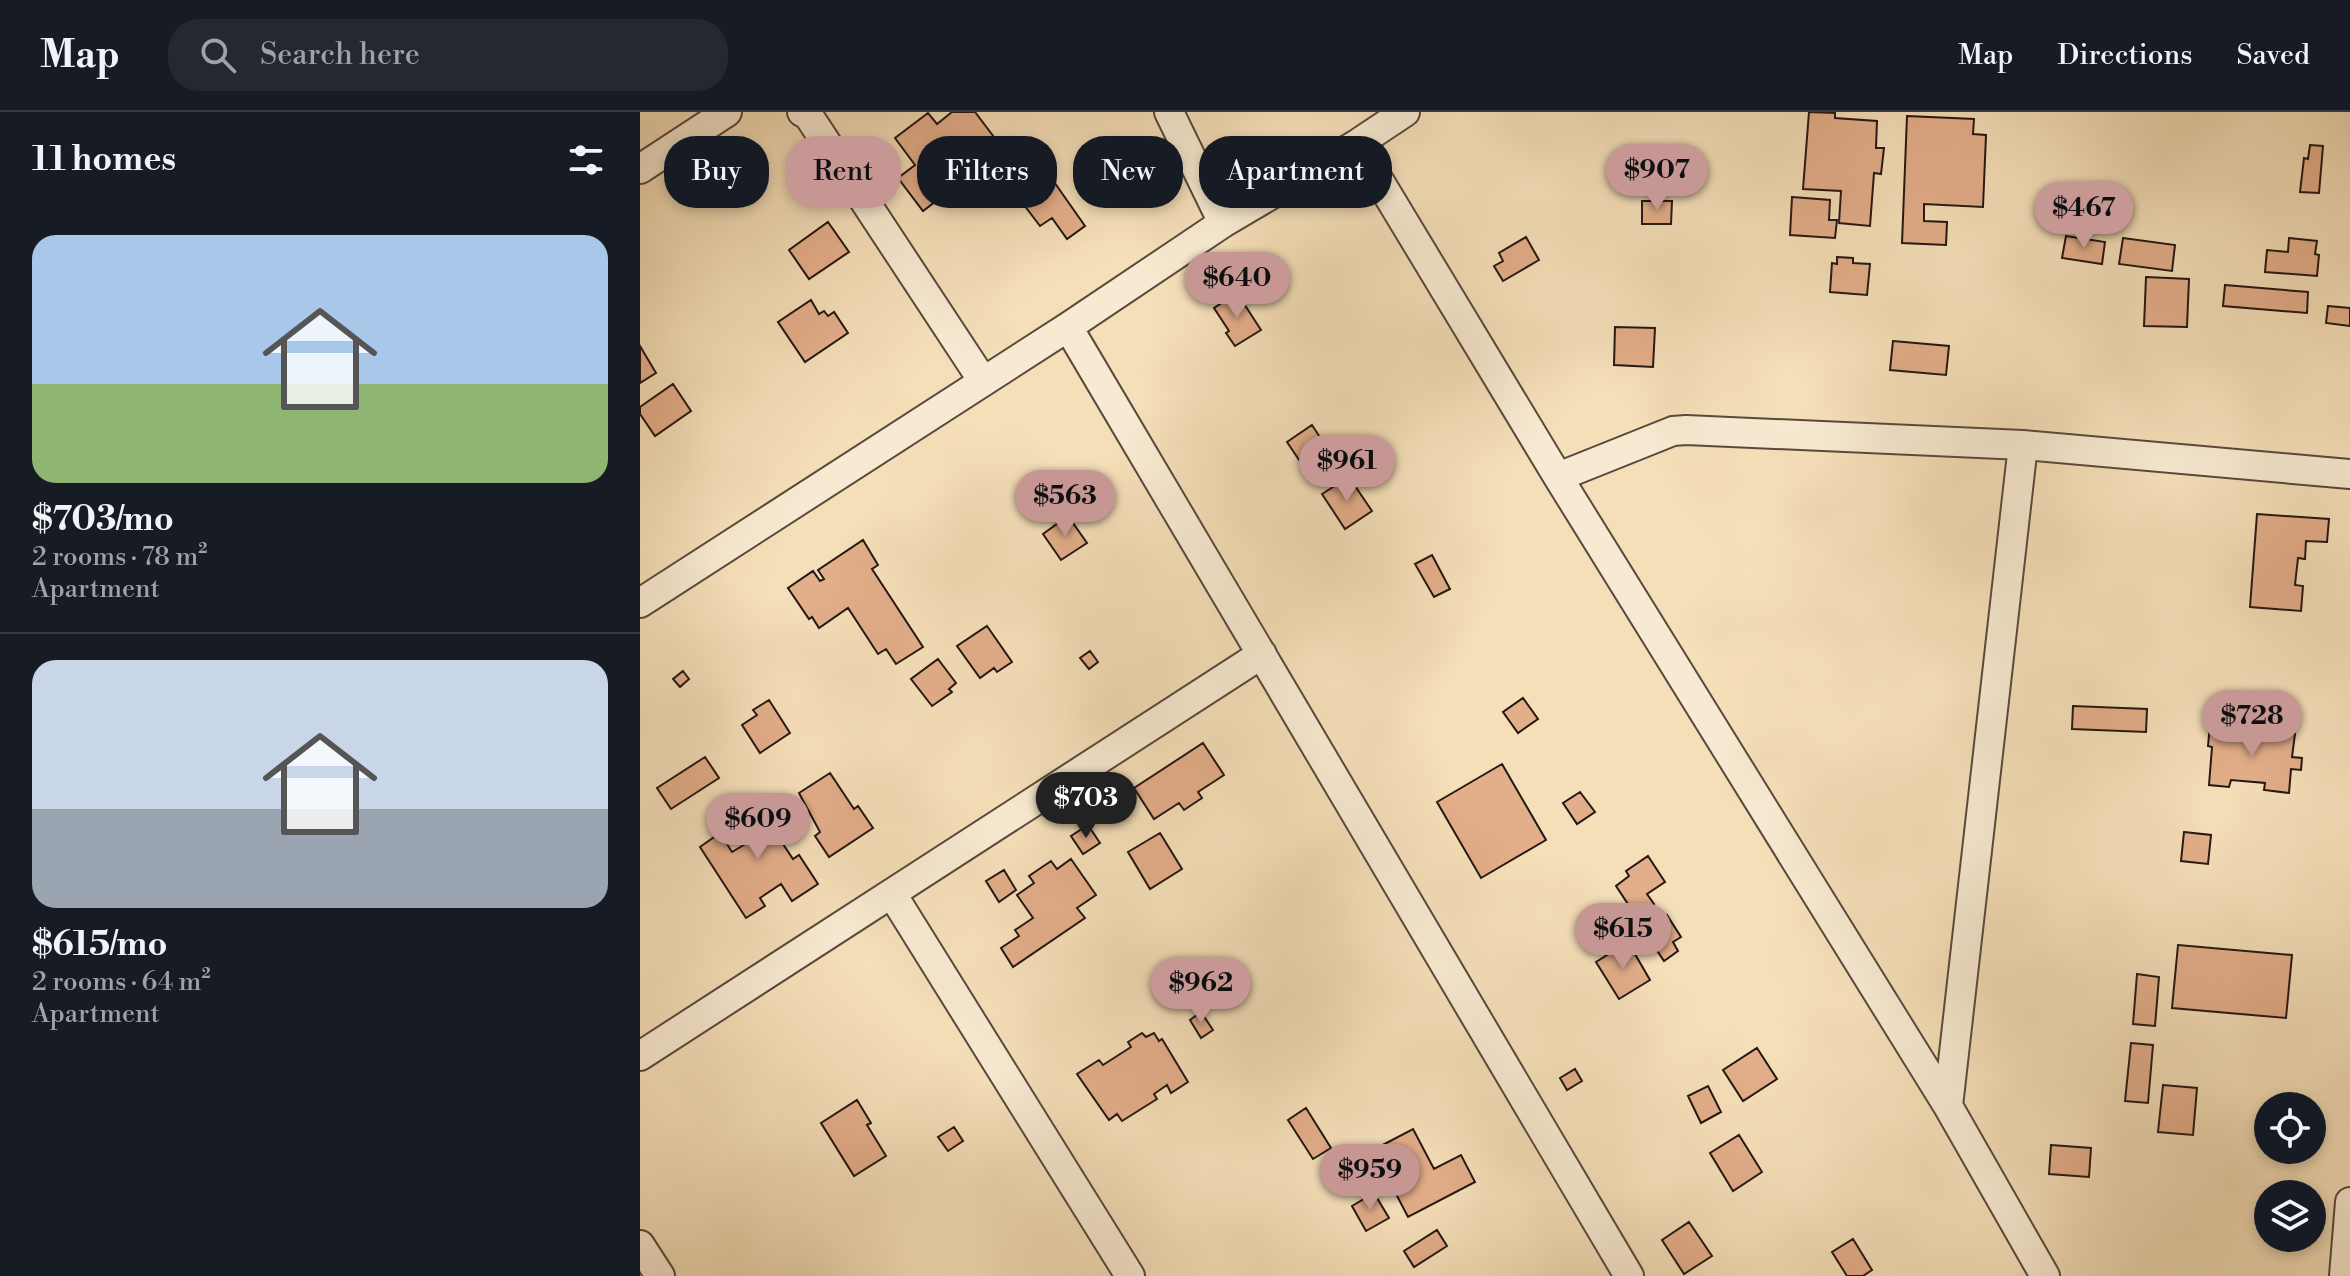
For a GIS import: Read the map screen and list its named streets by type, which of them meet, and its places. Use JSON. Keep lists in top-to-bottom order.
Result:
{
  "page": {
    "header": "Map",
    "search": "Search here",
    "nav": ["Map", "Directions", "Saved"],
    "heading": "11 homes",
    "chip": [
      "Buy",
      "Rent",
      "Filters",
      "New",
      "Apartment"
    ],
    "price": [
      "$907",
      "$467",
      "$640",
      "$961",
      "$563",
      "$728",
      "$703",
      "$609",
      "$615",
      "$962",
      "$959"
    ],
    "list": [
      {
        "name": "$703/mo",
        "note": "2 rooms · 78 m² · Apartment"
      },
      {
        "name": "$615/mo",
        "note": "2 rooms · 64 m² · Apartment"
      }
    ]
  }
}
